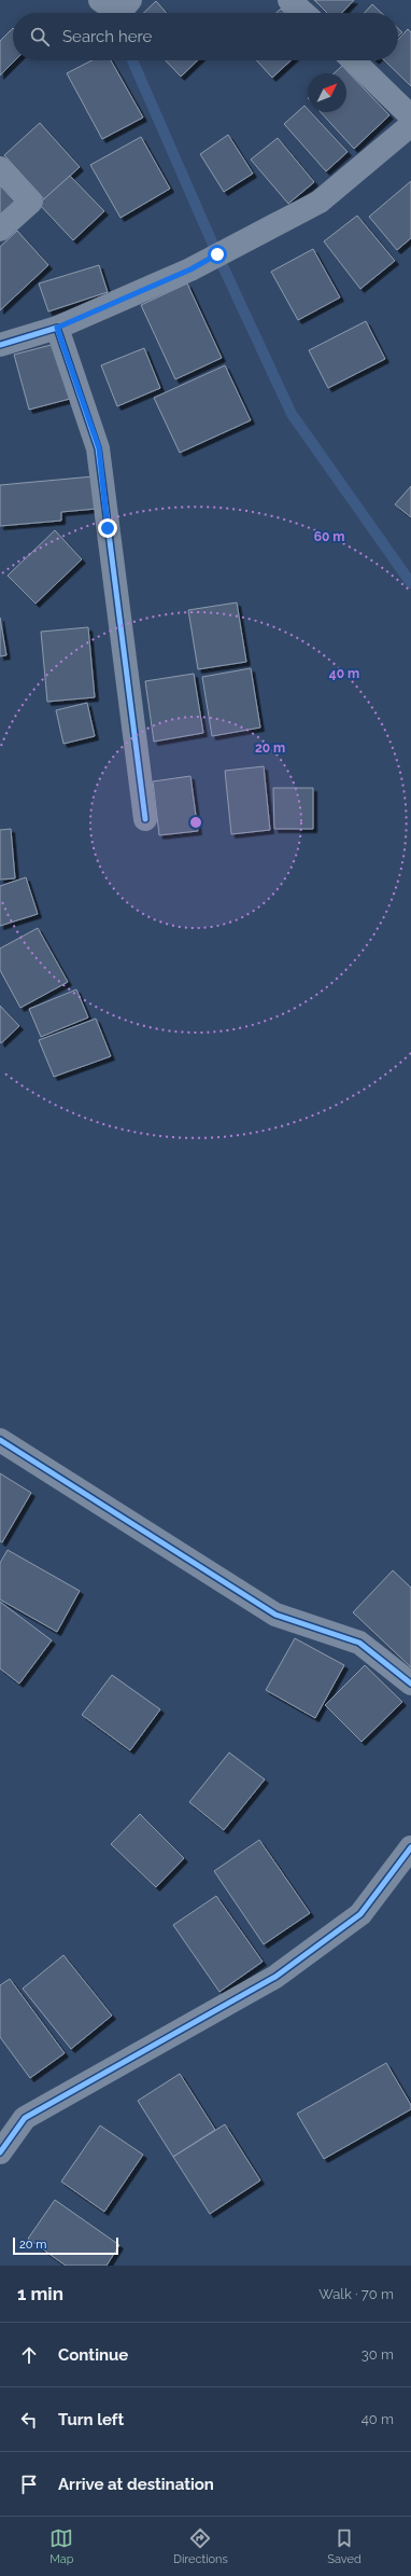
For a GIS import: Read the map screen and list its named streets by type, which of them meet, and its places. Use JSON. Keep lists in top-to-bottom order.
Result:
{
  "scale_bar": "20 m",
  "north": "top right",
  "page": {
    "search": "Search here",
    "scale": "20 m",
    "heading": ["1 min", "Walk · 70 m"],
    "list": [
      ["Continue", "30 m"],
      ["Turn left", "40 m"],
      "Arrive at destination"
    ],
    "nav": ["Map", "Directions", "Saved"]
  },
  "rings": ["60 m", "40 m", "20 m"]
}
